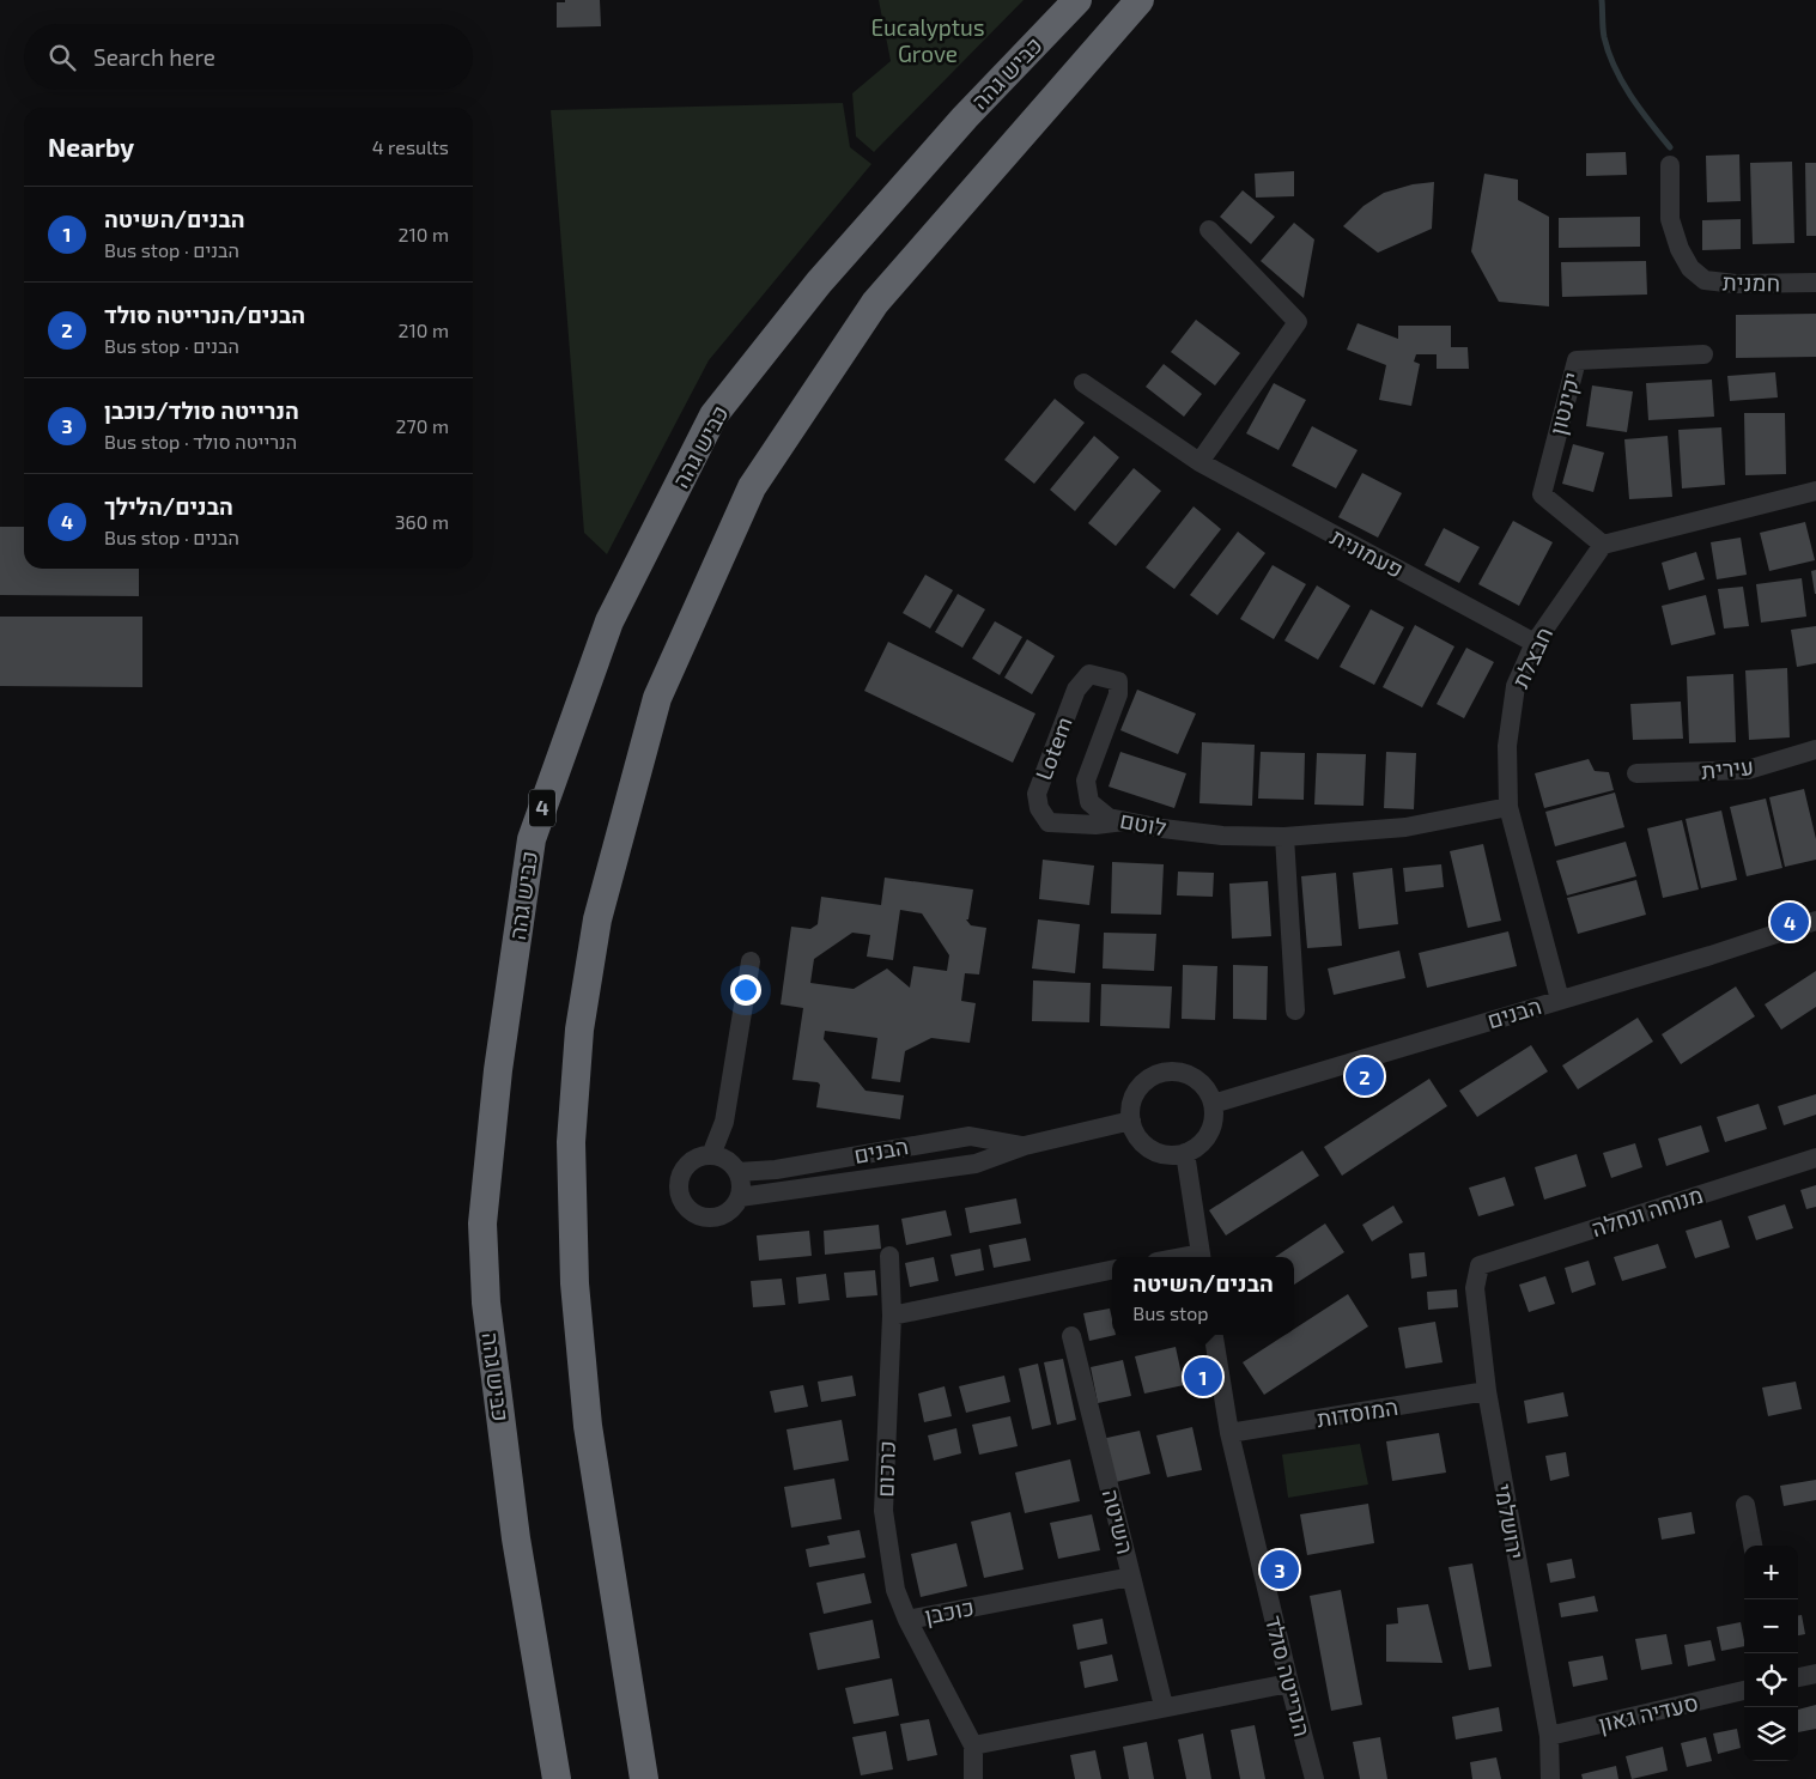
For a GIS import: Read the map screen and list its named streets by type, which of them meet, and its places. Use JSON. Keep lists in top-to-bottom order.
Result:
{
  "streets": {
    "highway": ["כביש גהה", "4"],
    "street": [
      "חמנית",
      "יקינטון",
      "פעמונית",
      "חבצלת",
      "Lotem",
      "עירית",
      "לוטם",
      "הבנים",
      "מנוחה ונחלה",
      "המוסדות",
      "כרכום",
      "השיטה",
      "ירושלמי",
      "כוכבן",
      "הנרייטה סולד",
      "סעדיה גאון"
    ]
  },
  "crossings": [
    ["יקינטון", "חבצלת"],
    ["פעמונית", "חבצלת"],
    ["חבצלת", "לוטם"],
    ["חבצלת", "הבנים"],
    ["Lotem", "לוטם"],
    ["מנוחה ונחלה", "ירושלמי"],
    ["המוסדות", "ירושלמי"],
    ["המוסדות", "הנרייטה סולד"],
    ["כרכום", "כוכבן"],
    ["השיטה", "כוכבן"],
    ["ירושלמי", "סעדיה גאון"]
  ],
  "parks": ["Eucalyptus Grove"],
  "page": {
    "search": "Search here",
    "heading": ["Nearby", "4 results"],
    "list": [
      {
        "mark": "1",
        "name": "הבנים/השיטה",
        "note": "Bus stop · הבנים",
        "value": "210 m"
      },
      {
        "mark": "2",
        "name": "הבנים/הנרייטה סולד",
        "note": "Bus stop · הבנים",
        "value": "210 m"
      },
      {
        "mark": "3",
        "name": "הנרייטה סולד/כוכבן",
        "note": "Bus stop · הנרייטה סולד",
        "value": "270 m"
      },
      {
        "mark": "4",
        "name": "הבנים/הלילך",
        "note": "Bus stop · הבנים",
        "value": "360 m"
      }
    ],
    "pins": [
      "4",
      "2",
      "1",
      "3"
    ],
    "popup": ["הבנים/השיטה", "Bus stop"],
    "map_buttons": ["+", "−"]
  }
}
